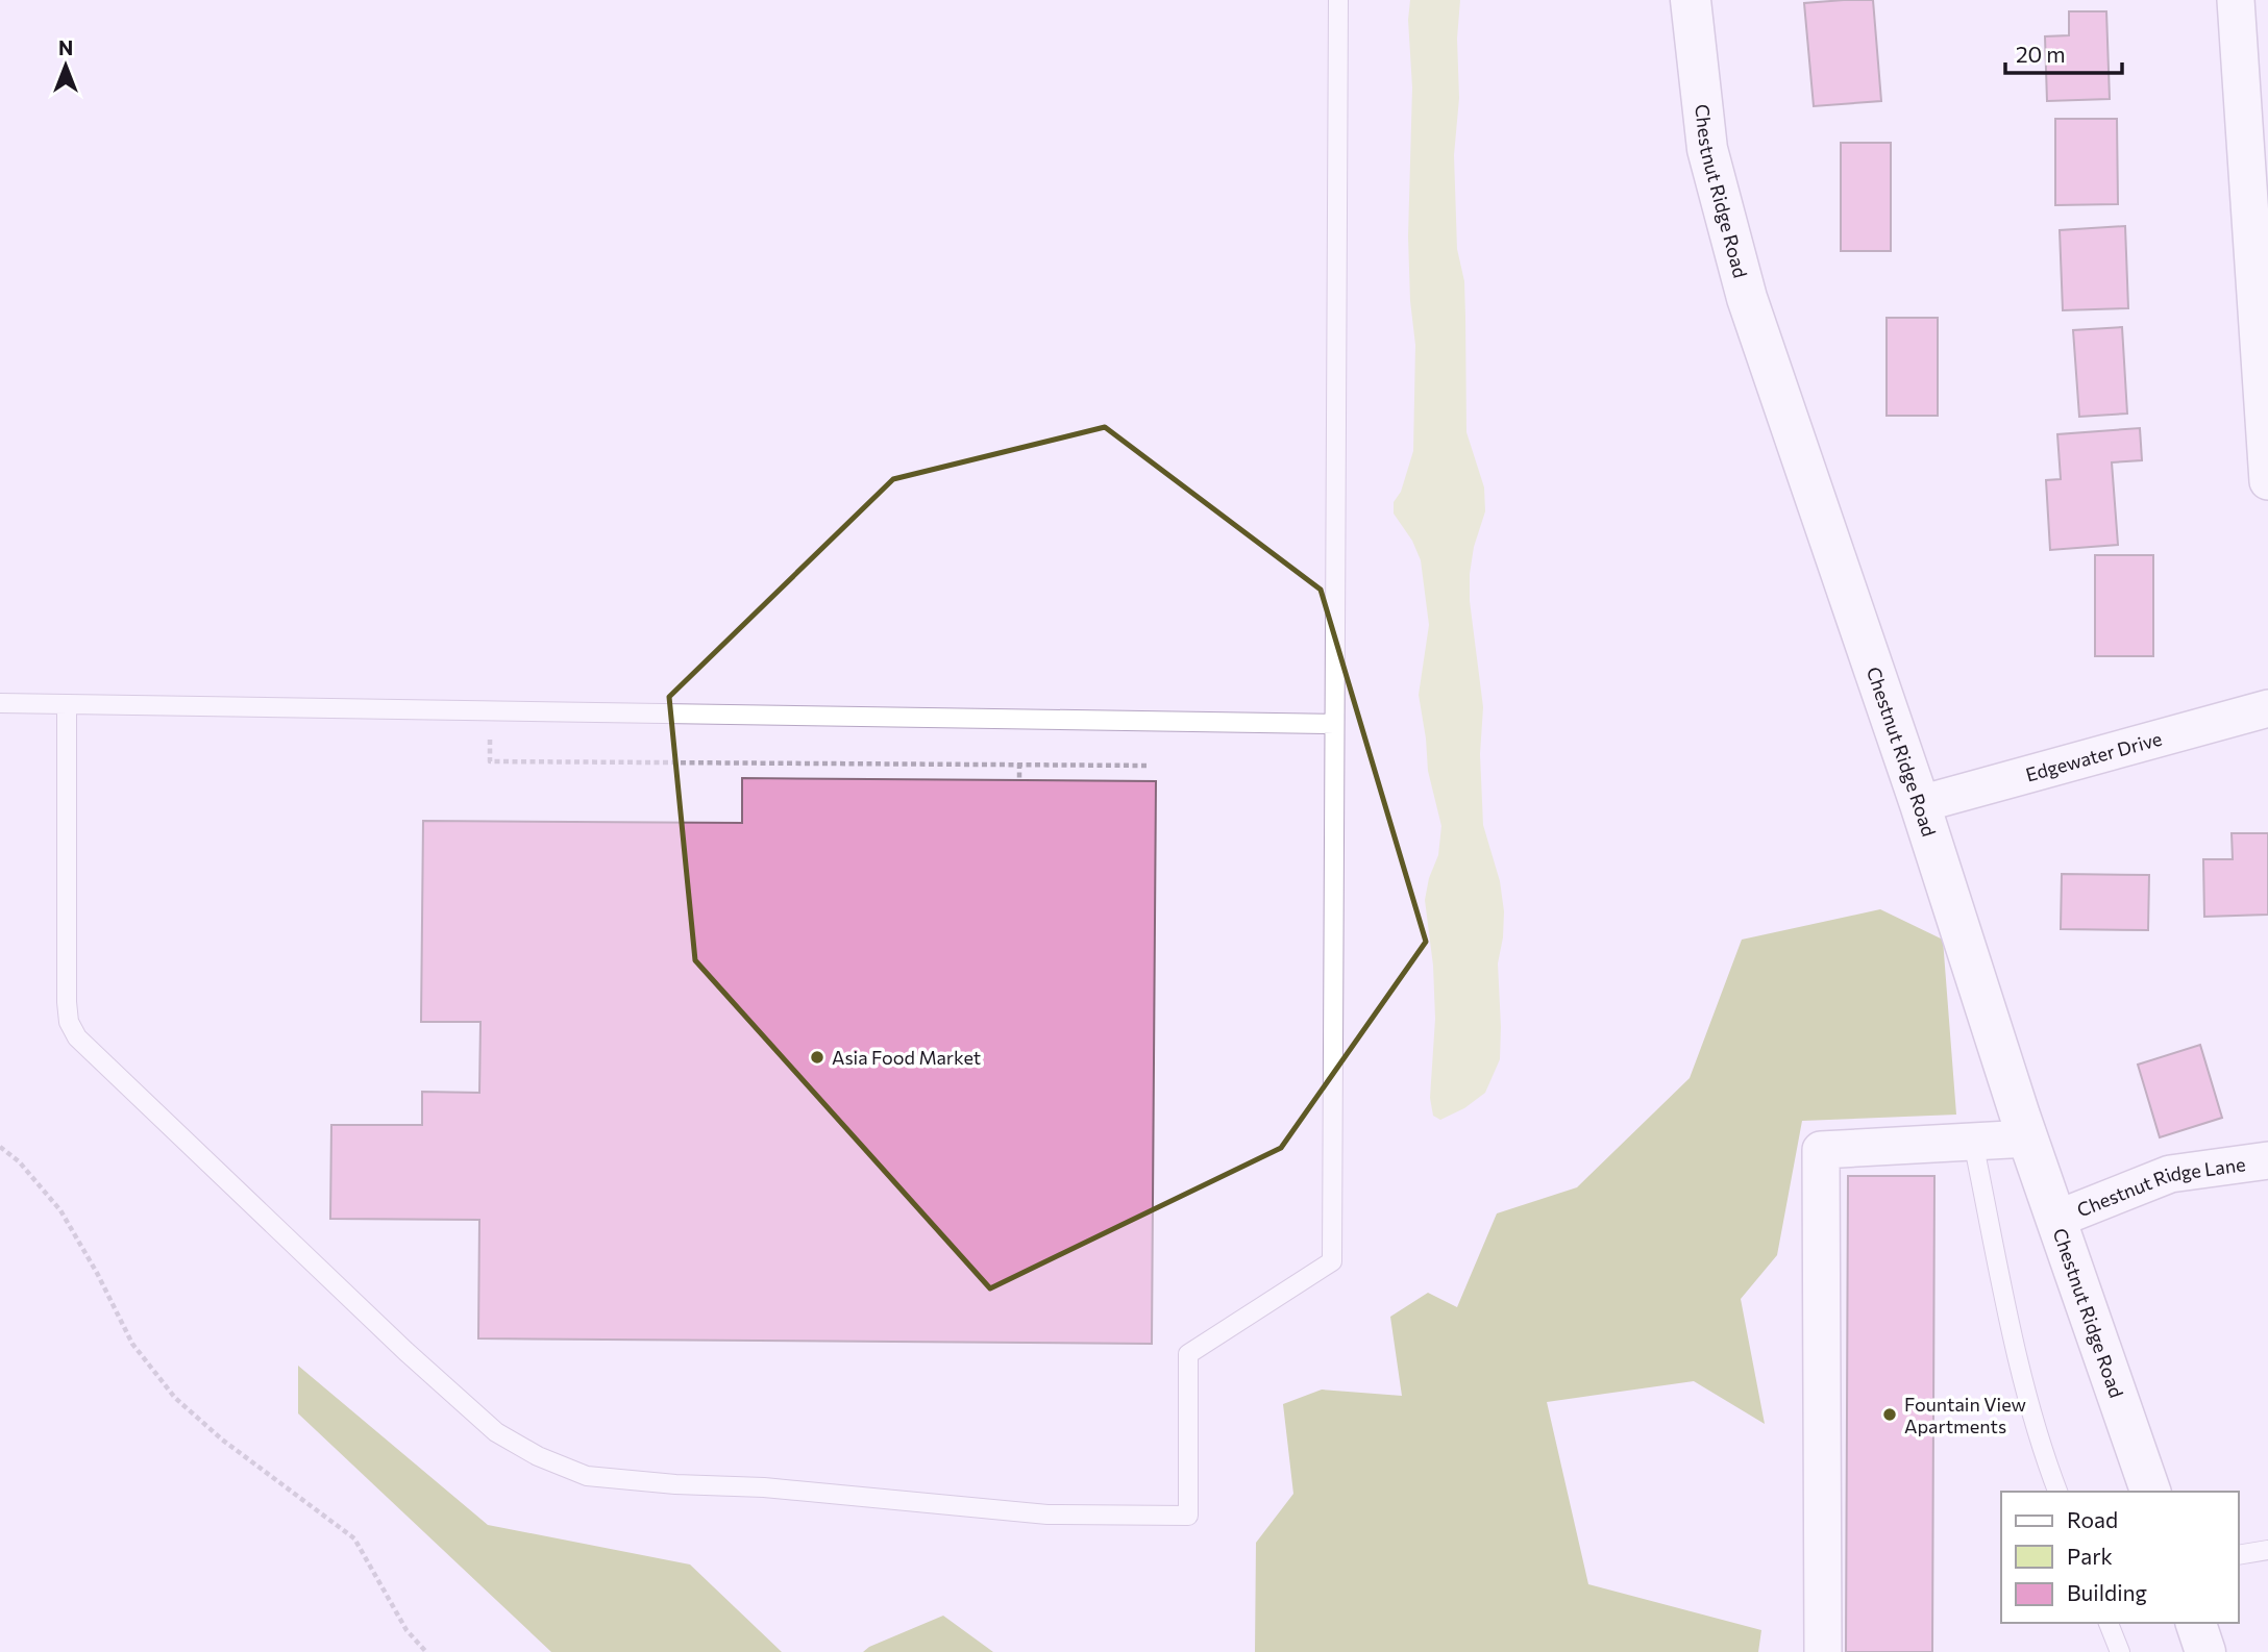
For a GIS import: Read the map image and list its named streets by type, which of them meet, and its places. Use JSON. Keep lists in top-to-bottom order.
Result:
{
  "streets": {
    "street": ["Chestnut Ridge Road", "Edgewater Drive", "Chestnut Ridge Lane"]
  },
  "crossings": [
    ["Chestnut Ridge Road", "Edgewater Drive"],
    ["Chestnut Ridge Road", "Chestnut Ridge Lane"]
  ],
  "places": ["Asia Food Market", "Fountain View Apartments"],
  "legend": ["Road", "Park", "Building"],
  "scale_bar": "20 m",
  "north": "top"
}
